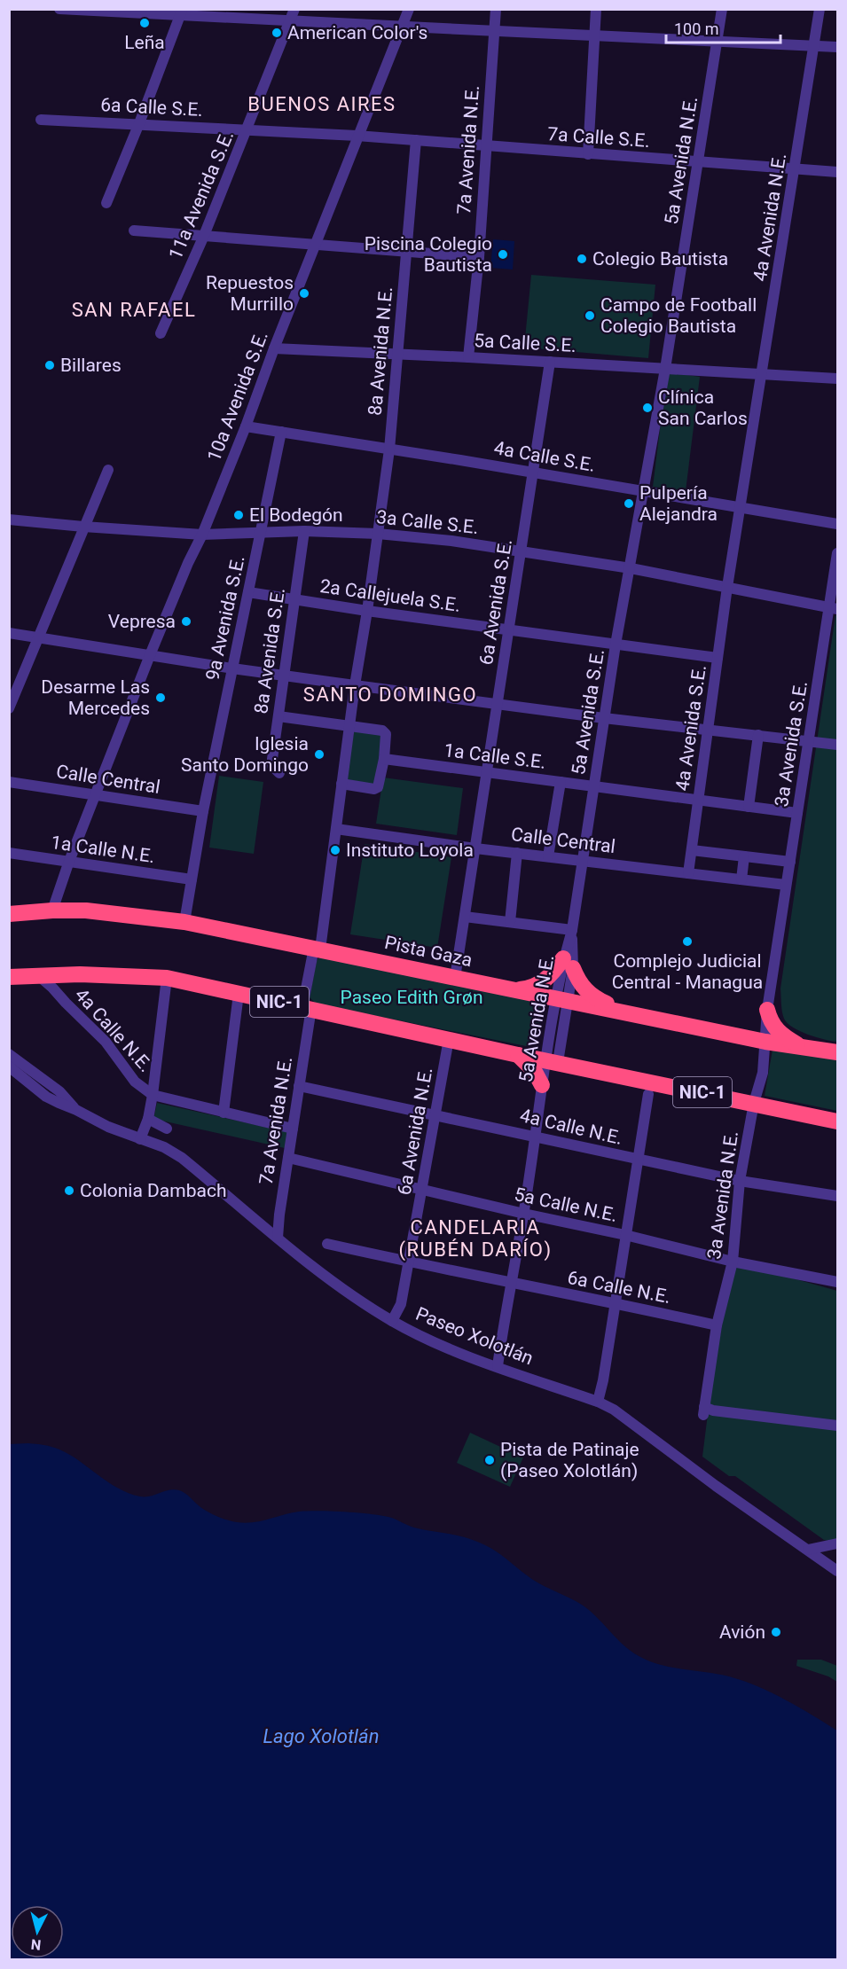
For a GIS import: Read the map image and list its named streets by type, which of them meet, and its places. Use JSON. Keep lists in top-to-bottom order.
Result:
{
  "streets": {
    "highway": ["Pista Gaza", "NIC-1"],
    "street": [
      "6a Calle S.E.",
      "7a Calle S.E.",
      "7a Avenida N.E.",
      "5a Avenida N.E.",
      "11a Avenida S.E.",
      "4a Avenida N.E.",
      "5a Calle S.E.",
      "8a Avenida N.E.",
      "10a Avenida S.E.",
      "4a Calle S.E.",
      "3a Calle S.E.",
      "2a Callejuela S.E.",
      "6a Avenida S.E.",
      "9a Avenida S.E.",
      "8a Avenida S.E.",
      "5a Avenida S.E.",
      "4a Avenida S.E.",
      "3a Avenida S.E.",
      "1a Calle S.E.",
      "Calle Central",
      "1a Calle N.E.",
      "4a Calle N.E.",
      "6a Avenida N.E.",
      "3a Avenida N.E.",
      "5a Calle N.E.",
      "6a Calle N.E.",
      "Paseo Xolotlán"
    ]
  },
  "crossings": [
    ["6a Calle S.E.", "7a Calle S.E."],
    ["6a Calle S.E.", "11a Avenida S.E."],
    ["6a Calle S.E.", "10a Avenida S.E."],
    ["7a Calle S.E.", "7a Avenida N.E."],
    ["7a Calle S.E.", "5a Avenida N.E."],
    ["7a Calle S.E.", "4a Avenida N.E."],
    ["7a Calle S.E.", "8a Avenida N.E."],
    ["7a Calle S.E.", "10a Avenida S.E."],
    ["7a Avenida N.E.", "5a Calle S.E."],
    ["7a Avenida N.E.", "Calle Central"],
    ["7a Avenida N.E.", "Pista Gaza"],
    ["7a Avenida N.E.", "NIC-1"],
    ["7a Avenida N.E.", "4a Calle N.E."],
    ["7a Avenida N.E.", "5a Calle N.E."],
    ["7a Avenida N.E.", "Paseo Xolotlán"],
    ["5a Avenida N.E.", "5a Calle S.E."],
    ["5a Avenida N.E.", "4a Calle S.E."],
    ["5a Avenida N.E.", "3a Calle S.E."],
    ["5a Avenida N.E.", "5a Avenida S.E."],
    ["5a Avenida N.E.", "Calle Central"],
    ["5a Avenida N.E.", "Pista Gaza"],
    ["5a Avenida N.E.", "NIC-1"],
    ["5a Avenida N.E.", "4a Calle N.E."],
    ["5a Avenida N.E.", "5a Calle N.E."],
    ["5a Avenida N.E.", "6a Calle N.E."],
    ["5a Avenida N.E.", "Paseo Xolotlán"],
    ["4a Avenida N.E.", "5a Calle S.E."],
    ["4a Avenida N.E.", "4a Calle S.E."],
    ["4a Avenida N.E.", "3a Calle S.E."],
    ["4a Avenida N.E.", "4a Avenida S.E."],
    ["5a Calle S.E.", "8a Avenida N.E."],
    ["5a Calle S.E.", "10a Avenida S.E."],
    ["5a Calle S.E.", "6a Avenida S.E."],
    ["8a Avenida N.E.", "4a Calle S.E."],
    ["8a Avenida N.E.", "3a Calle S.E."],
    ["10a Avenida S.E.", "4a Calle S.E."],
    ["10a Avenida S.E.", "3a Calle S.E."],
    ["10a Avenida S.E.", "Calle Central"],
    ["10a Avenida S.E.", "1a Calle N.E."],
    ["10a Avenida S.E.", "Pista Gaza"],
    ["4a Calle S.E.", "6a Avenida S.E."],
    ["4a Calle S.E.", "9a Avenida S.E."],
    ["3a Calle S.E.", "6a Avenida S.E."],
    ["3a Calle S.E.", "9a Avenida S.E."],
    ["3a Calle S.E.", "8a Avenida S.E."],
    ["3a Calle S.E.", "5a Avenida S.E."],
    ["3a Calle S.E.", "4a Avenida S.E."],
    ["3a Calle S.E.", "3a Avenida S.E."],
    ["2a Callejuela S.E.", "6a Avenida S.E."],
    ["2a Callejuela S.E.", "9a Avenida S.E."],
    ["2a Callejuela S.E.", "8a Avenida S.E."],
    ["2a Callejuela S.E.", "5a Avenida S.E."],
    ["2a Callejuela S.E.", "4a Avenida S.E."],
    ["6a Avenida S.E.", "1a Calle S.E."],
    ["6a Avenida S.E.", "Calle Central"],
    ["9a Avenida S.E.", "Calle Central"],
    ["9a Avenida S.E.", "1a Calle N.E."],
    ["9a Avenida S.E.", "Pista Gaza"],
    ["5a Avenida S.E.", "1a Calle S.E."],
    ["5a Avenida S.E.", "Calle Central"],
    ["4a Avenida S.E.", "1a Calle S.E."],
    ["4a Avenida S.E.", "Calle Central"],
    ["3a Avenida S.E.", "1a Calle S.E."],
    ["3a Avenida S.E.", "Calle Central"],
    ["3a Avenida S.E.", "3a Avenida N.E."],
    ["Calle Central", "3a Avenida N.E."],
    ["Pista Gaza", "3a Avenida N.E."],
    ["NIC-1", "4a Calle N.E."],
    ["NIC-1", "6a Avenida N.E."],
    ["NIC-1", "3a Avenida N.E."],
    ["4a Calle N.E.", "6a Avenida N.E."],
    ["4a Calle N.E.", "3a Avenida N.E."],
    ["6a Avenida N.E.", "5a Calle N.E."],
    ["6a Avenida N.E.", "6a Calle N.E."],
    ["6a Avenida N.E.", "Paseo Xolotlán"],
    ["3a Avenida N.E.", "5a Calle N.E."],
    ["3a Avenida N.E.", "6a Calle N.E."]
  ],
  "districts": [
    "BUENOS AIRES",
    "SAN RAFAEL",
    "SANTO DOMINGO",
    "CANDELARIA (RUBÉN DARÍO)"
  ],
  "water": ["Lago Xolotlán"],
  "parks": ["Paseo Edith Grøn"],
  "places": [
    "Leña",
    "American Color's",
    "Piscina Colegio Bautista",
    "Colegio Bautista",
    "Repuestos Murrillo",
    "Campo de Football Colegio Bautista",
    "Billares",
    "Clínica San Carlos",
    "Pulpería Alejandra",
    "El Bodegón",
    "Vepresa",
    "Desarme Las Mercedes",
    "Iglesia Santo Domingo",
    "Instituto Loyola",
    "Complejo Judicial Central - Managua",
    "Colonia Dambach",
    "Pista de Patinaje (Paseo Xolotlán)",
    "Avión"
  ],
  "scale_bar": "100 m",
  "north": "bottom"
}
